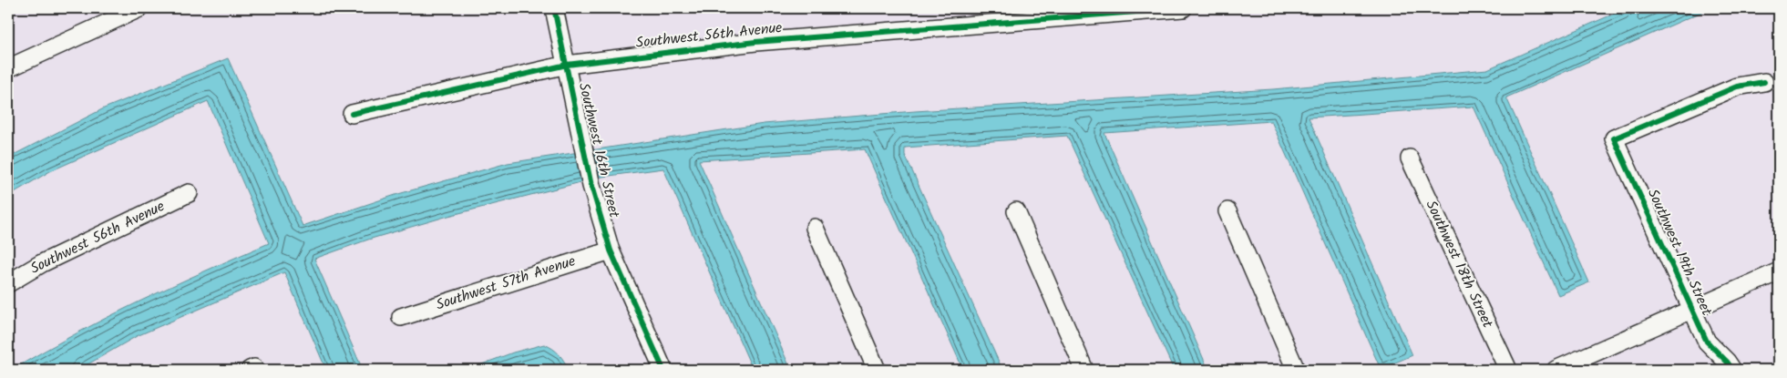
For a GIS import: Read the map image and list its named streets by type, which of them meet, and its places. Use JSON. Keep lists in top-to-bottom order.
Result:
{
  "streets": {
    "street": [
      "Southwest 56th Avenue",
      "Southwest 16th Street",
      "Southwest 19th Street",
      "Southwest 18th Street",
      "Southwest 57th Avenue"
    ]
  },
  "crossings": [
    ["Southwest 56th Avenue", "Southwest 16th Street"],
    ["Southwest 16th Street", "Southwest 57th Avenue"]
  ]
}
